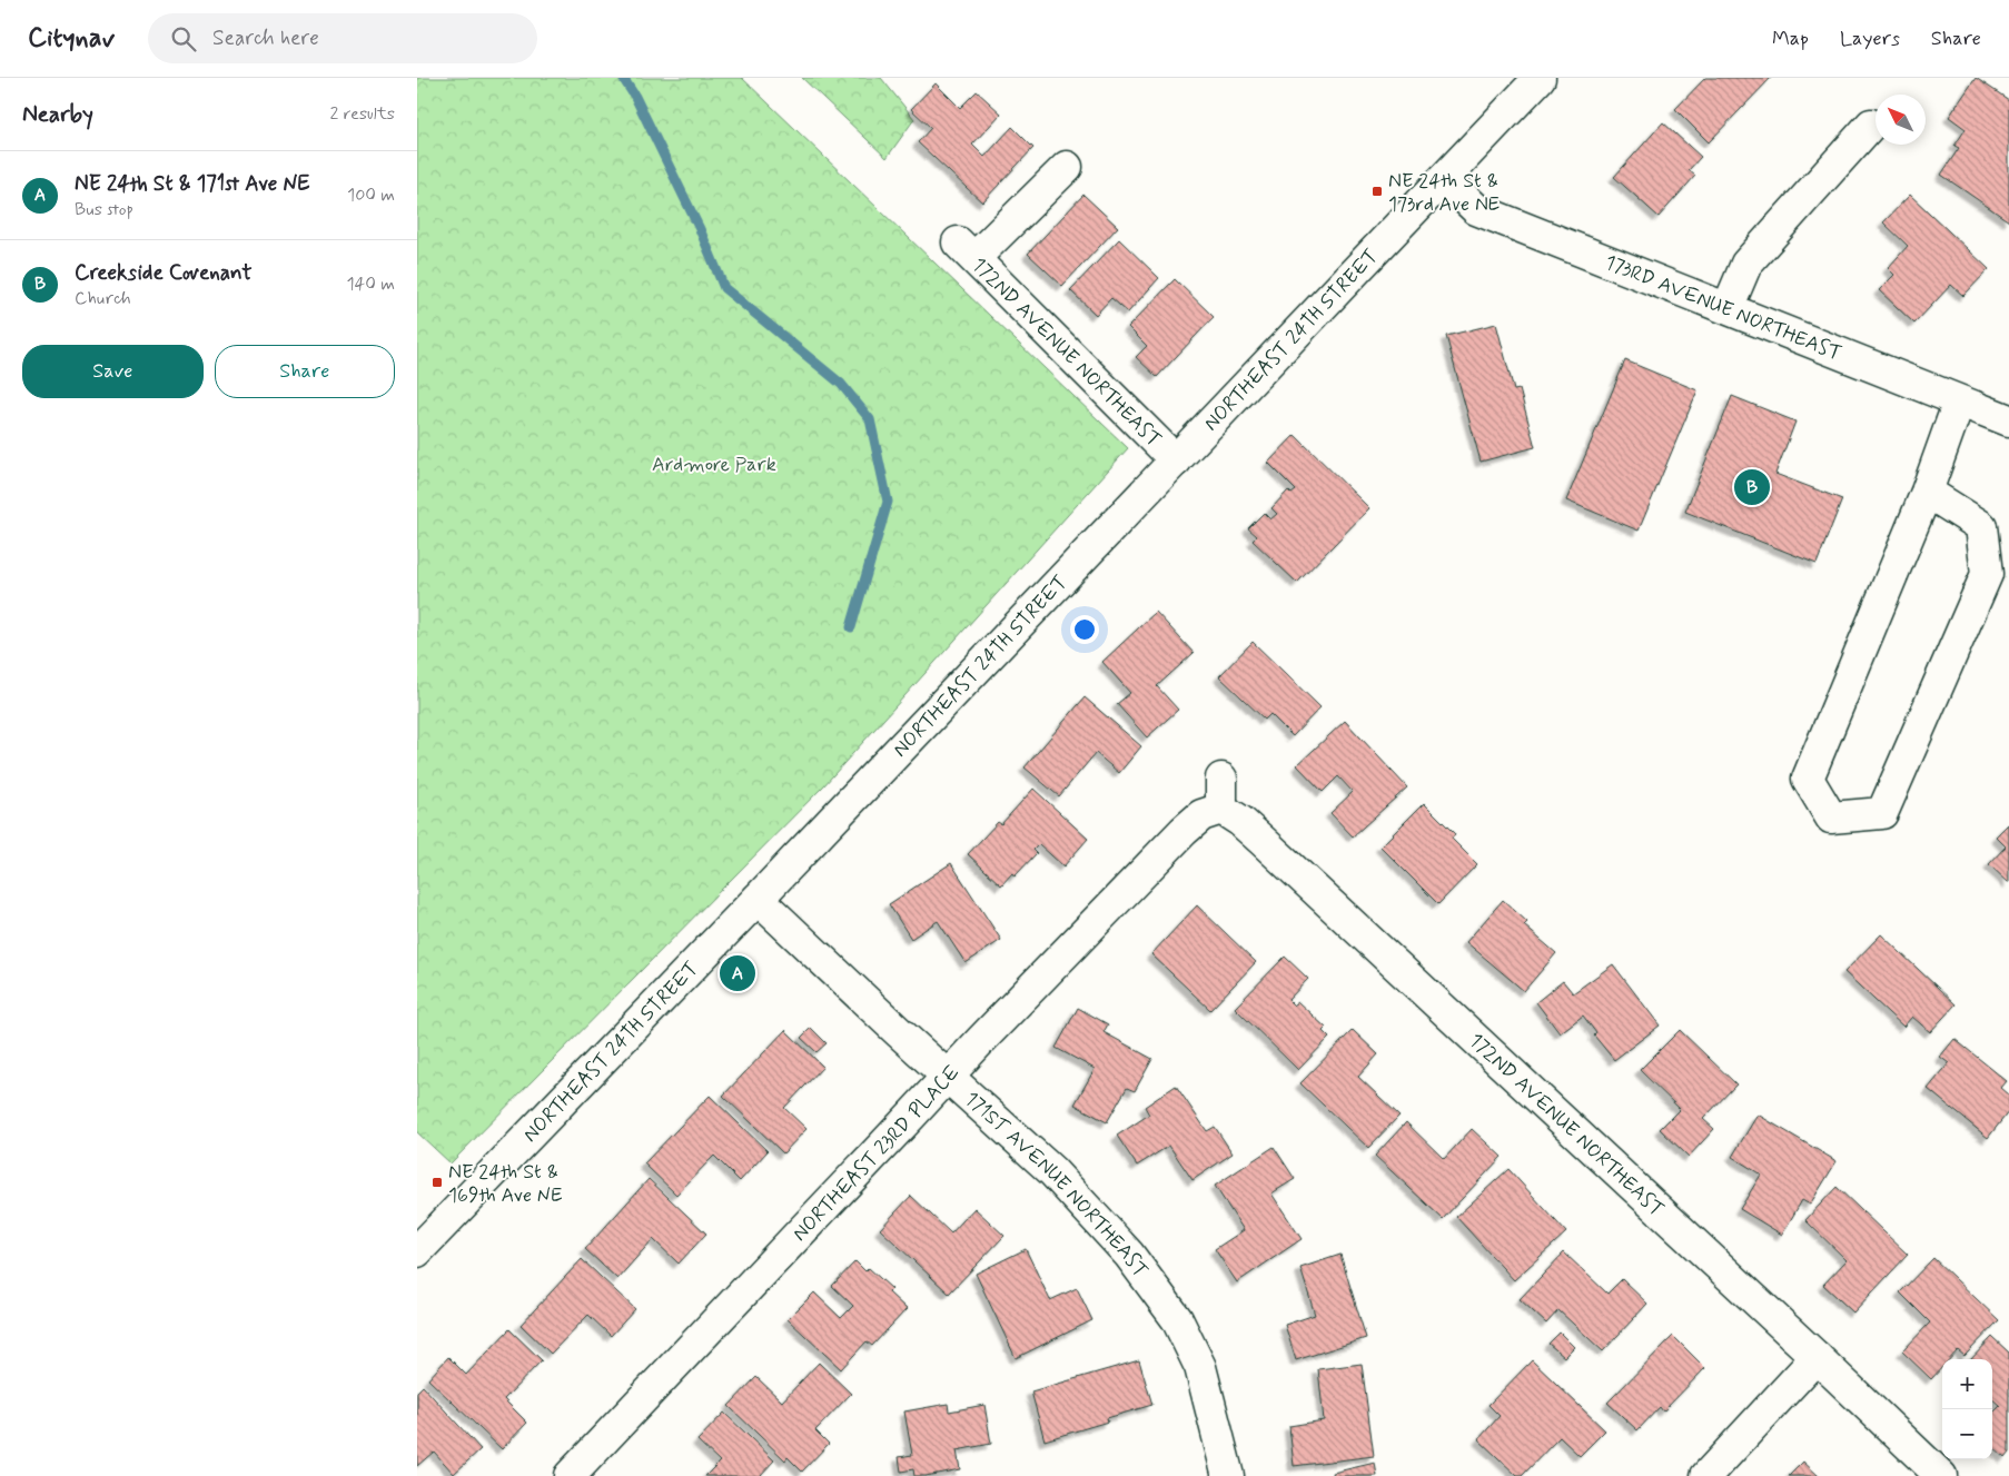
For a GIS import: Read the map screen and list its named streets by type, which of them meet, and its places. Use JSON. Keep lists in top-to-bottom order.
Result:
{
  "streets": {
    "street": [
      "173RD AVENUE NORTHEAST",
      "NORTHEAST 24TH STREET",
      "172ND AVENUE NORTHEAST",
      "NORTHEAST 23RD PLACE",
      "171ST AVENUE NORTHEAST"
    ]
  },
  "crossings": [
    ["173RD AVENUE NORTHEAST", "NORTHEAST 24TH STREET"],
    ["NORTHEAST 24TH STREET", "172ND AVENUE NORTHEAST"],
    ["NORTHEAST 24TH STREET", "171ST AVENUE NORTHEAST"],
    ["172ND AVENUE NORTHEAST", "NORTHEAST 23RD PLACE"],
    ["NORTHEAST 23RD PLACE", "171ST AVENUE NORTHEAST"]
  ],
  "parks": ["Ardmore Park"],
  "places": {
    "transit": ["NE 24th St & 173rd Ave NE", "NE 24th St & 169th Ave NE"]
  },
  "north": "top left",
  "page": {
    "header": "Citynav",
    "search": "Search here",
    "nav": ["Map", "Layers", "Share"],
    "heading": ["Nearby", "2 results"],
    "list": [
      {
        "mark": "A",
        "name": "NE 24th St & 171st Ave NE",
        "note": "Bus stop",
        "value": "100 m"
      },
      {
        "mark": "B",
        "name": "Creekside Covenant",
        "note": "Church",
        "value": "140 m"
      }
    ],
    "buttons": ["Save", "Share"],
    "pins": ["B", "A"],
    "map_buttons": ["+", "−"]
  }
}
